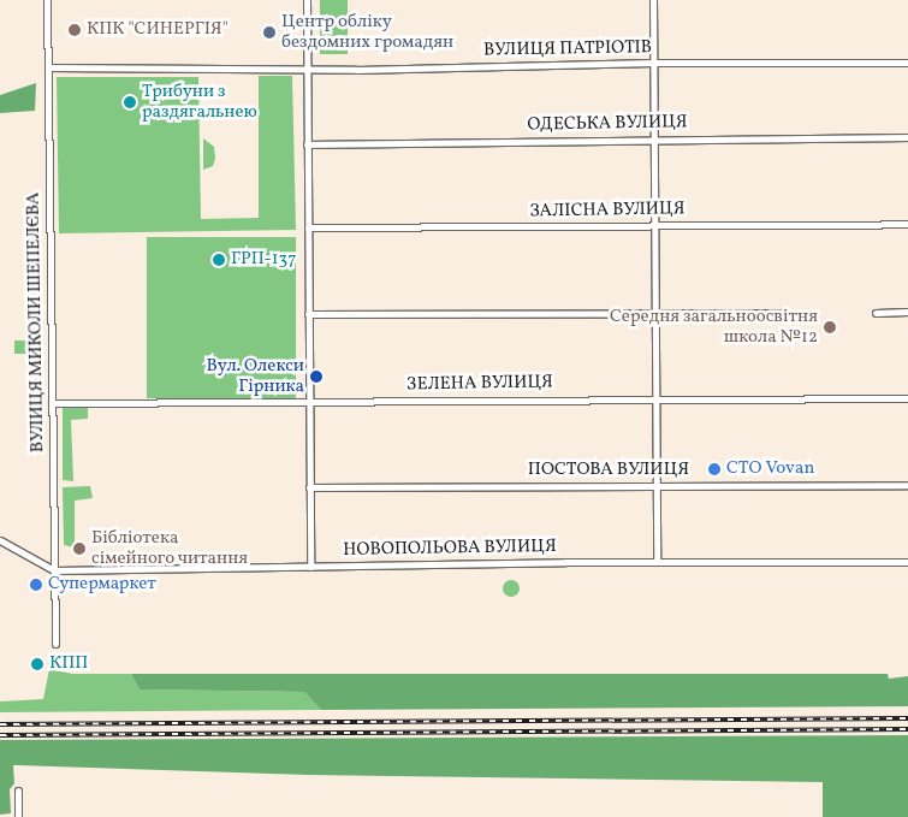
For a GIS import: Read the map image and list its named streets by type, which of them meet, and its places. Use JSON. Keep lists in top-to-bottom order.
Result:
{
  "streets": {
    "street": [
      "ВУЛИЦЯ ПАТРІОТІВ",
      "ОДЕСЬКА ВУЛИЦЯ",
      "ЗАЛІСНА ВУЛИЦЯ",
      "ВУЛИЦЯ МИКОЛИ ШЕПЕЛЄВА",
      "ЗЕЛЕНА ВУЛИЦЯ",
      "ПОСТОВА ВУЛИЦЯ",
      "НОВОПОЛЬОВА ВУЛИЦЯ"
    ]
  },
  "crossings": [
    ["ВУЛИЦЯ ПАТРІОТІВ", "ВУЛИЦЯ МИКОЛИ ШЕПЕЛЄВА"],
    ["ВУЛИЦЯ МИКОЛИ ШЕПЕЛЄВА", "ЗЕЛЕНА ВУЛИЦЯ"],
    ["ВУЛИЦЯ МИКОЛИ ШЕПЕЛЄВА", "НОВОПОЛЬОВА ВУЛИЦЯ"]
  ],
  "places": [
    "КПК \"СИНЕРГІЯ\"",
    "Центр обліку бездомних громадян",
    "Трибуни з раздягальнею",
    "ГРП-137",
    "Середня загальноосвітня школа №12",
    "Вул. Олекси Гірника",
    "СТО Vovan",
    "Бібліотека сімейного читання",
    "Супермаркет",
    "КПП"
  ]
}
